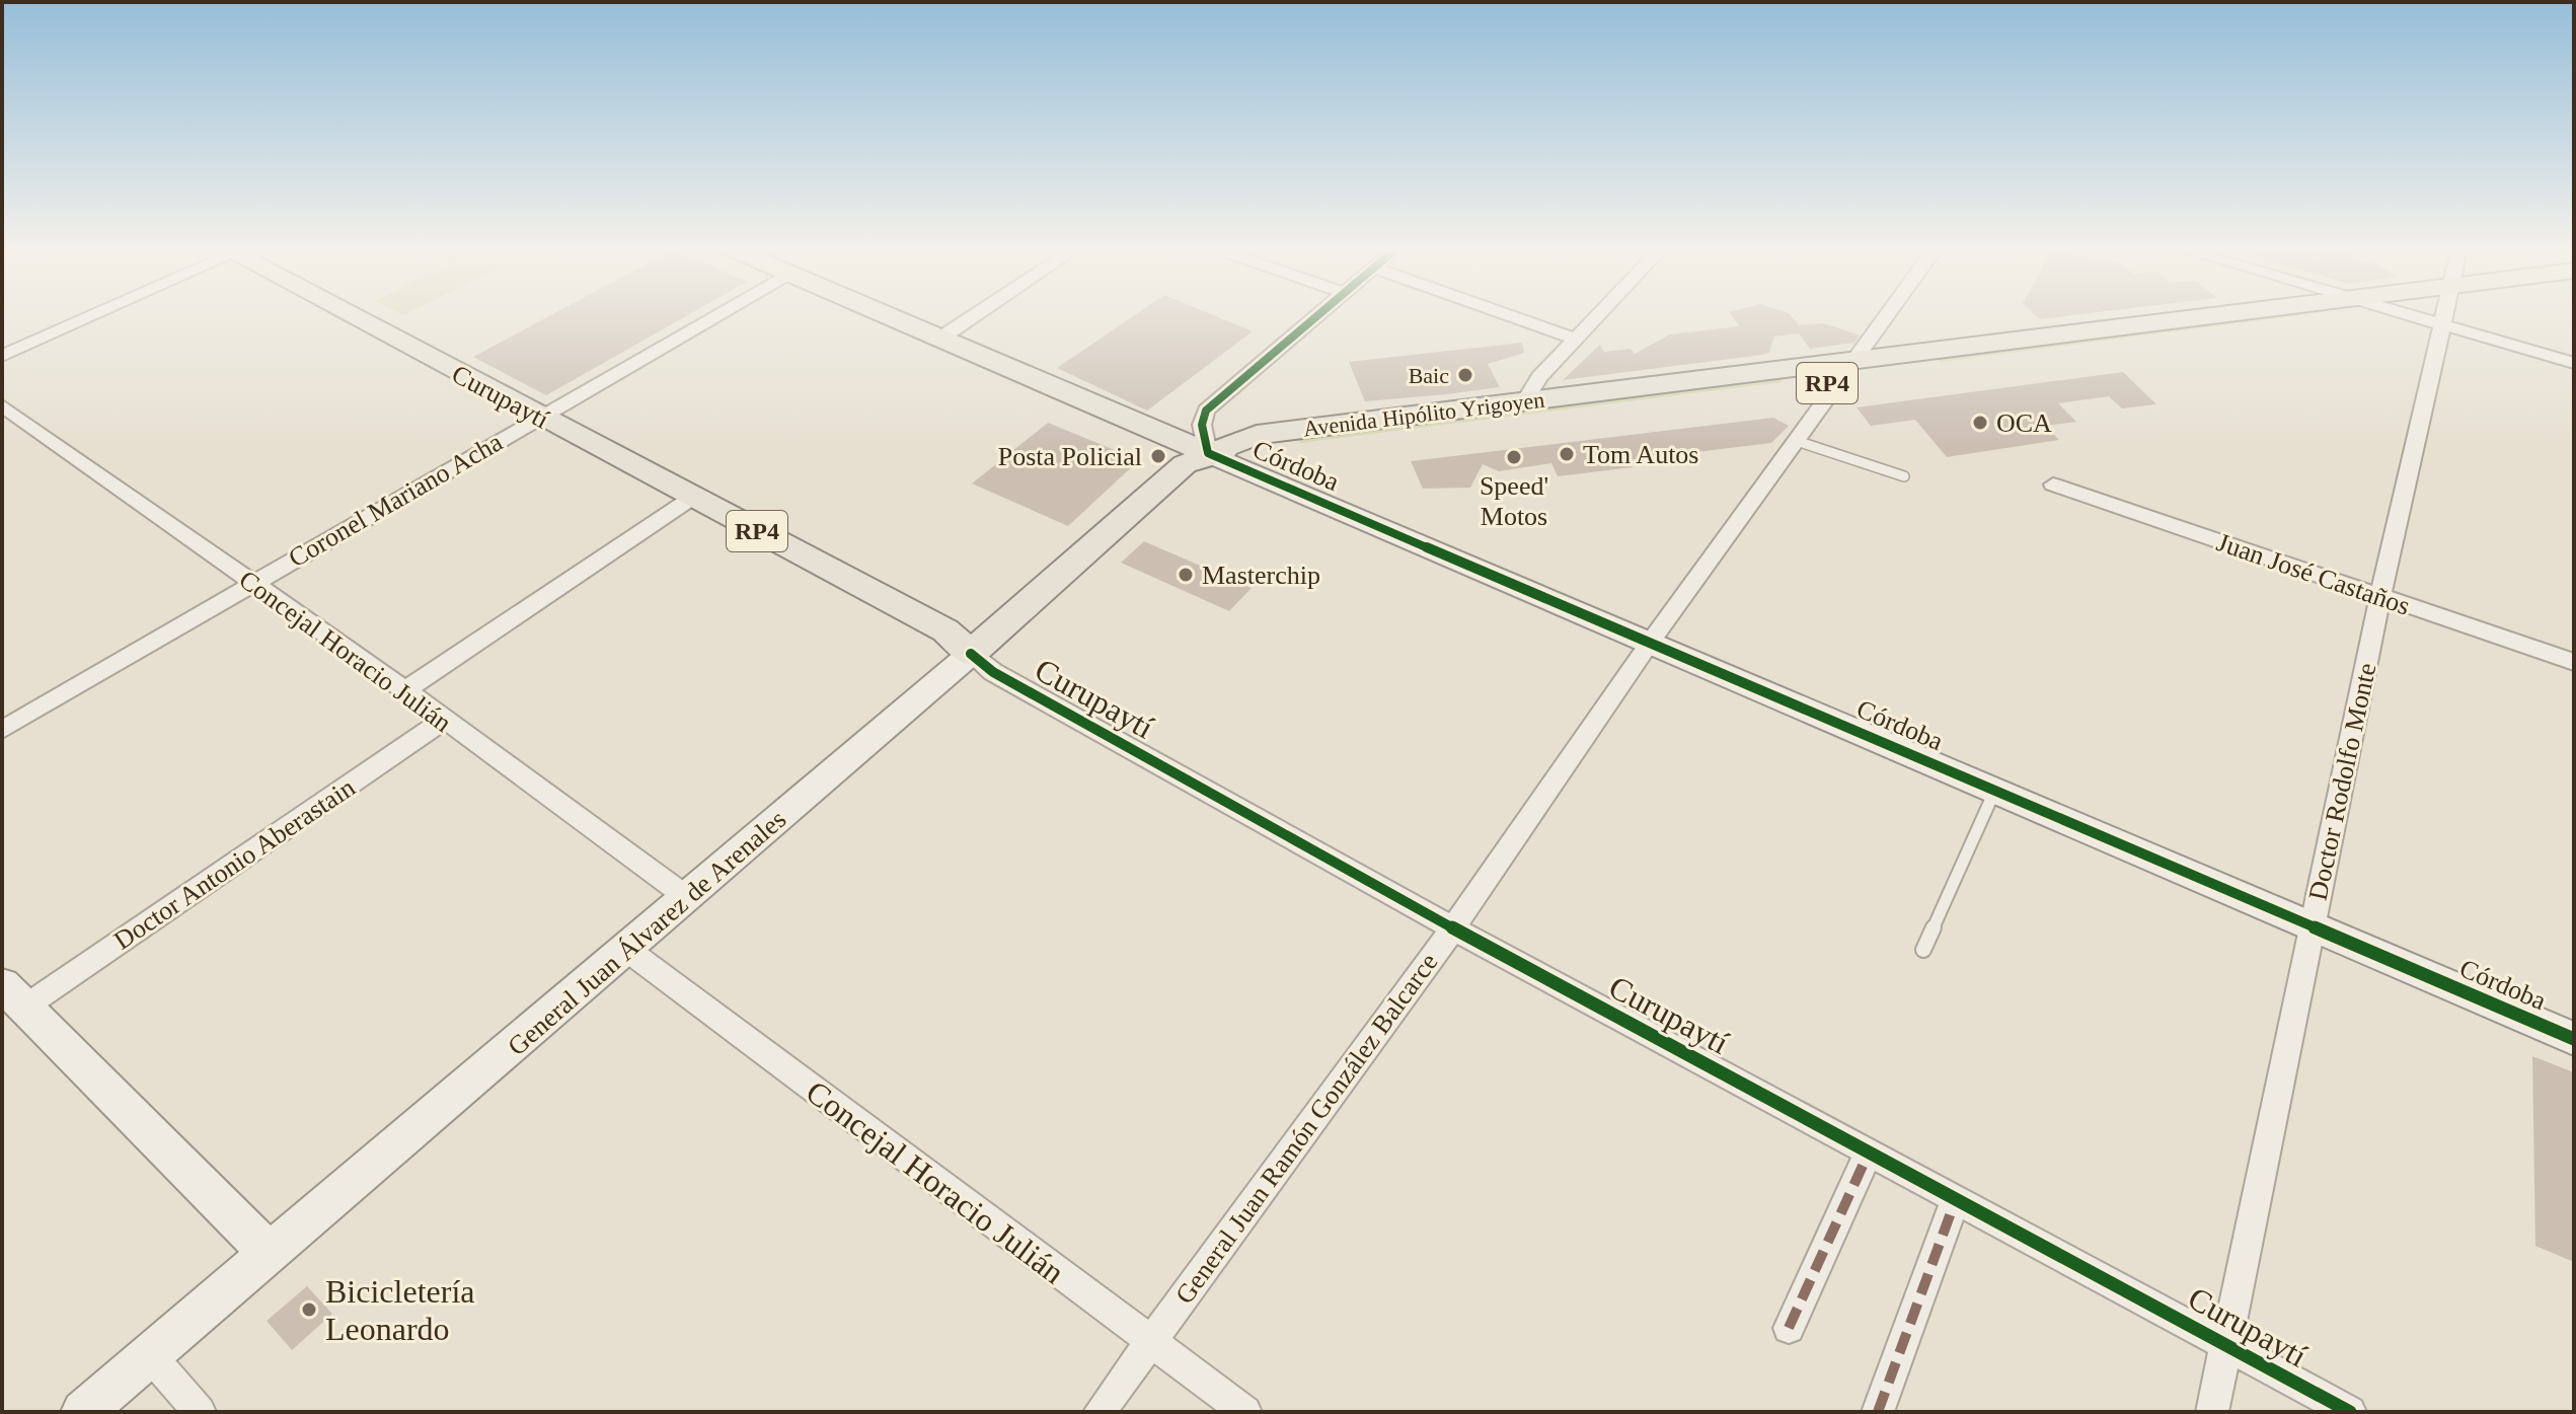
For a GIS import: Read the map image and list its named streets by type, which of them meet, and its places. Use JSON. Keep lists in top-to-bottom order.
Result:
{
  "streets": {
    "main road": [
      "RP4",
      "Curupaytí",
      "Avenida Hipólito Yrigoyen",
      "Córdoba",
      "General Juan Álvarez de Arenales"
    ],
    "street": [
      "Coronel Mariano Acha",
      "Juan José Castaños",
      "Concejal Horacio Julián",
      "Doctor Rodolfo Monte",
      "Doctor Antonio Aberastain",
      "General Juan Ramón González Balcarce"
    ]
  },
  "crossings": [
    ["Curupaytí", "Coronel Mariano Acha"],
    ["Curupaytí", "Doctor Rodolfo Monte"],
    ["Curupaytí", "General Juan Álvarez de Arenales"],
    ["Curupaytí", "General Juan Ramón González Balcarce"],
    ["Avenida Hipólito Yrigoyen", "Córdoba"],
    ["Avenida Hipólito Yrigoyen", "General Juan Álvarez de Arenales"],
    ["Avenida Hipólito Yrigoyen", "General Juan Ramón González Balcarce"],
    ["Córdoba", "Doctor Rodolfo Monte"],
    ["Córdoba", "General Juan Álvarez de Arenales"],
    ["Córdoba", "General Juan Ramón González Balcarce"],
    ["Coronel Mariano Acha", "Concejal Horacio Julián"],
    ["Juan José Castaños", "Doctor Rodolfo Monte"],
    ["Concejal Horacio Julián", "Doctor Antonio Aberastain"],
    ["Concejal Horacio Julián", "General Juan Álvarez de Arenales"],
    ["Concejal Horacio Julián", "General Juan Ramón González Balcarce"]
  ],
  "places": [
    "Baic",
    "OCA",
    "Tom Autos",
    "Posta Policial",
    "Speed' Motos",
    "Masterchip",
    "Bicicletería Leonardo"
  ]
}
